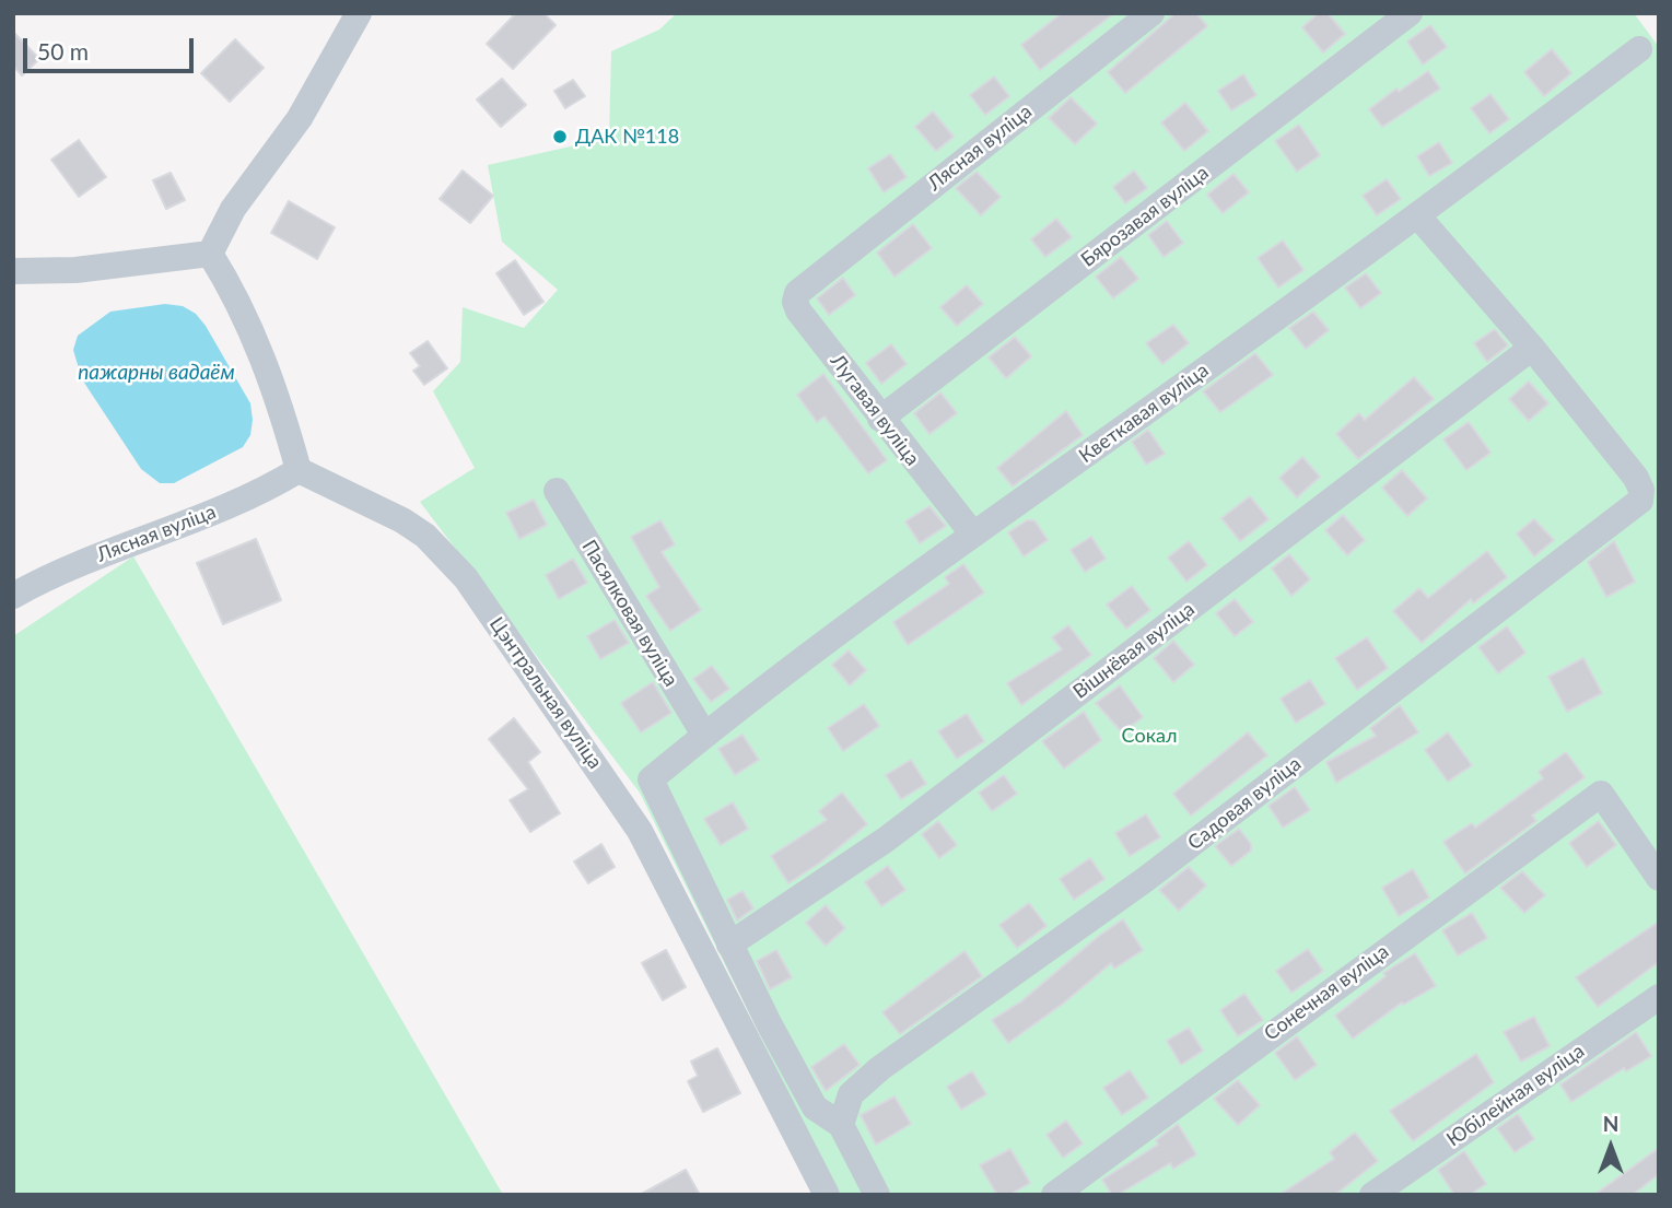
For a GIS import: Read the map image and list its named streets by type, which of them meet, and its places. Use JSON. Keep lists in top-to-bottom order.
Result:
{
  "streets": {
    "street": [
      "Лясная вуліца",
      "Бярозавая вуліца",
      "Лугавая вуліца",
      "Кветкавая вуліца",
      "Пасялковая вуліца",
      "Вішнёвая вуліца",
      "Цэнтральная вуліца",
      "Садовая вуліца",
      "Сонечная вуліца",
      "Юбілейная вуліца"
    ]
  },
  "crossings": [
    ["Лясная вуліца", "Лугавая вуліца"],
    ["Лясная вуліца", "Цэнтральная вуліца"],
    ["Бярозавая вуліца", "Лугавая вуліца"],
    ["Лугавая вуліца", "Кветкавая вуліца"],
    ["Кветкавая вуліца", "Пасялковая вуліца"],
    ["Кветкавая вуліца", "Вішнёвая вуліца"],
    ["Вішнёвая вуліца", "Садовая вуліца"]
  ],
  "water": ["пажарны вадаём"],
  "parks": ["Сокал"],
  "places": ["ДАК №118"],
  "scale_bar": "50 m",
  "north": "top"
}
